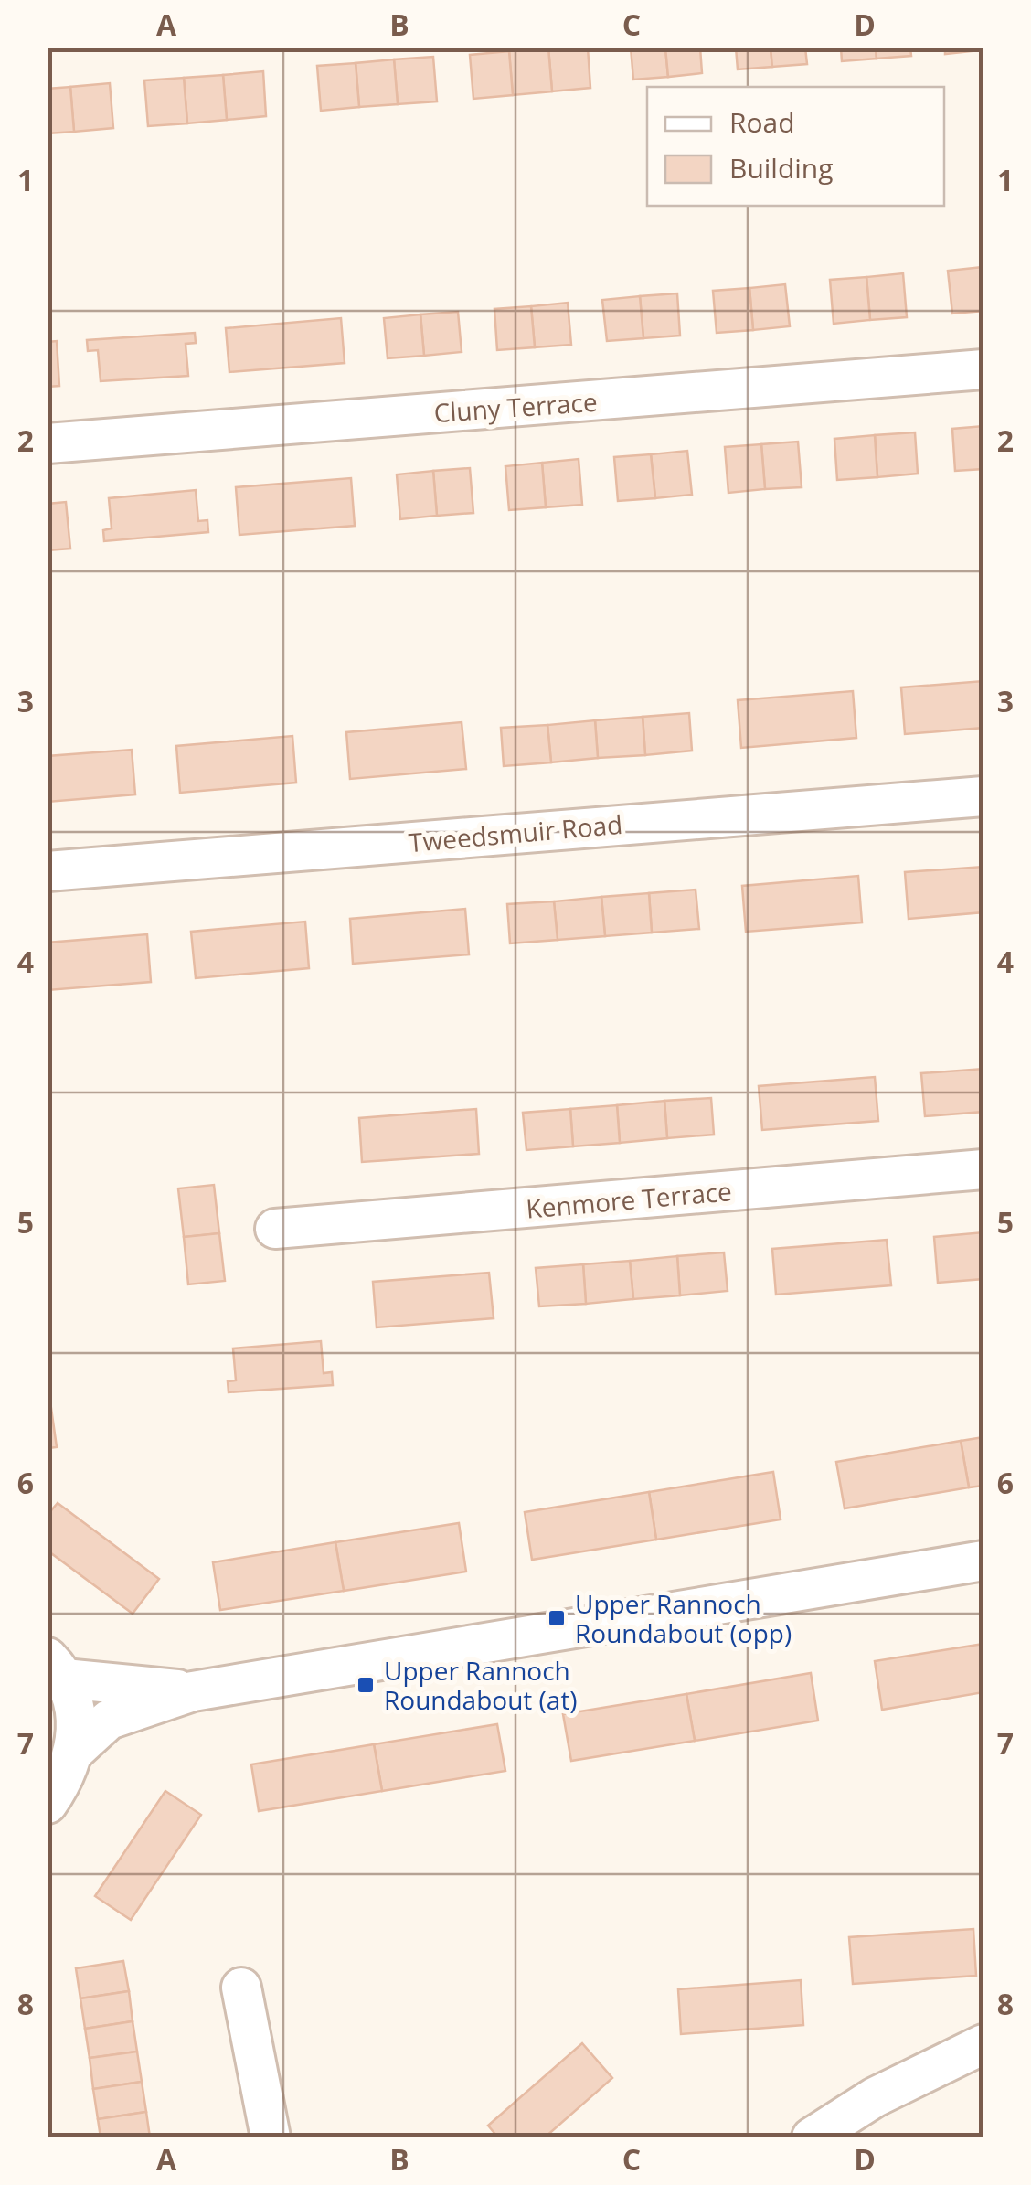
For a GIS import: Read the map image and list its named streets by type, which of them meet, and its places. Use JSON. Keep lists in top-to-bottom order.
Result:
{
  "streets": {
    "street": ["Cluny Terrace", "Tweedsmuir Road", "Kenmore Terrace"]
  },
  "places": {
    "transit": ["Upper Rannoch Roundabout (opp)", "Upper Rannoch Roundabout (at)"]
  },
  "legend": ["Road", "Building"],
  "grid": {
    "columns": [
      "A",
      "B",
      "C",
      "D"
    ],
    "rows": [
      "1",
      "2",
      "3",
      "4",
      "5",
      "6",
      "7",
      "8"
    ]
  }
}
